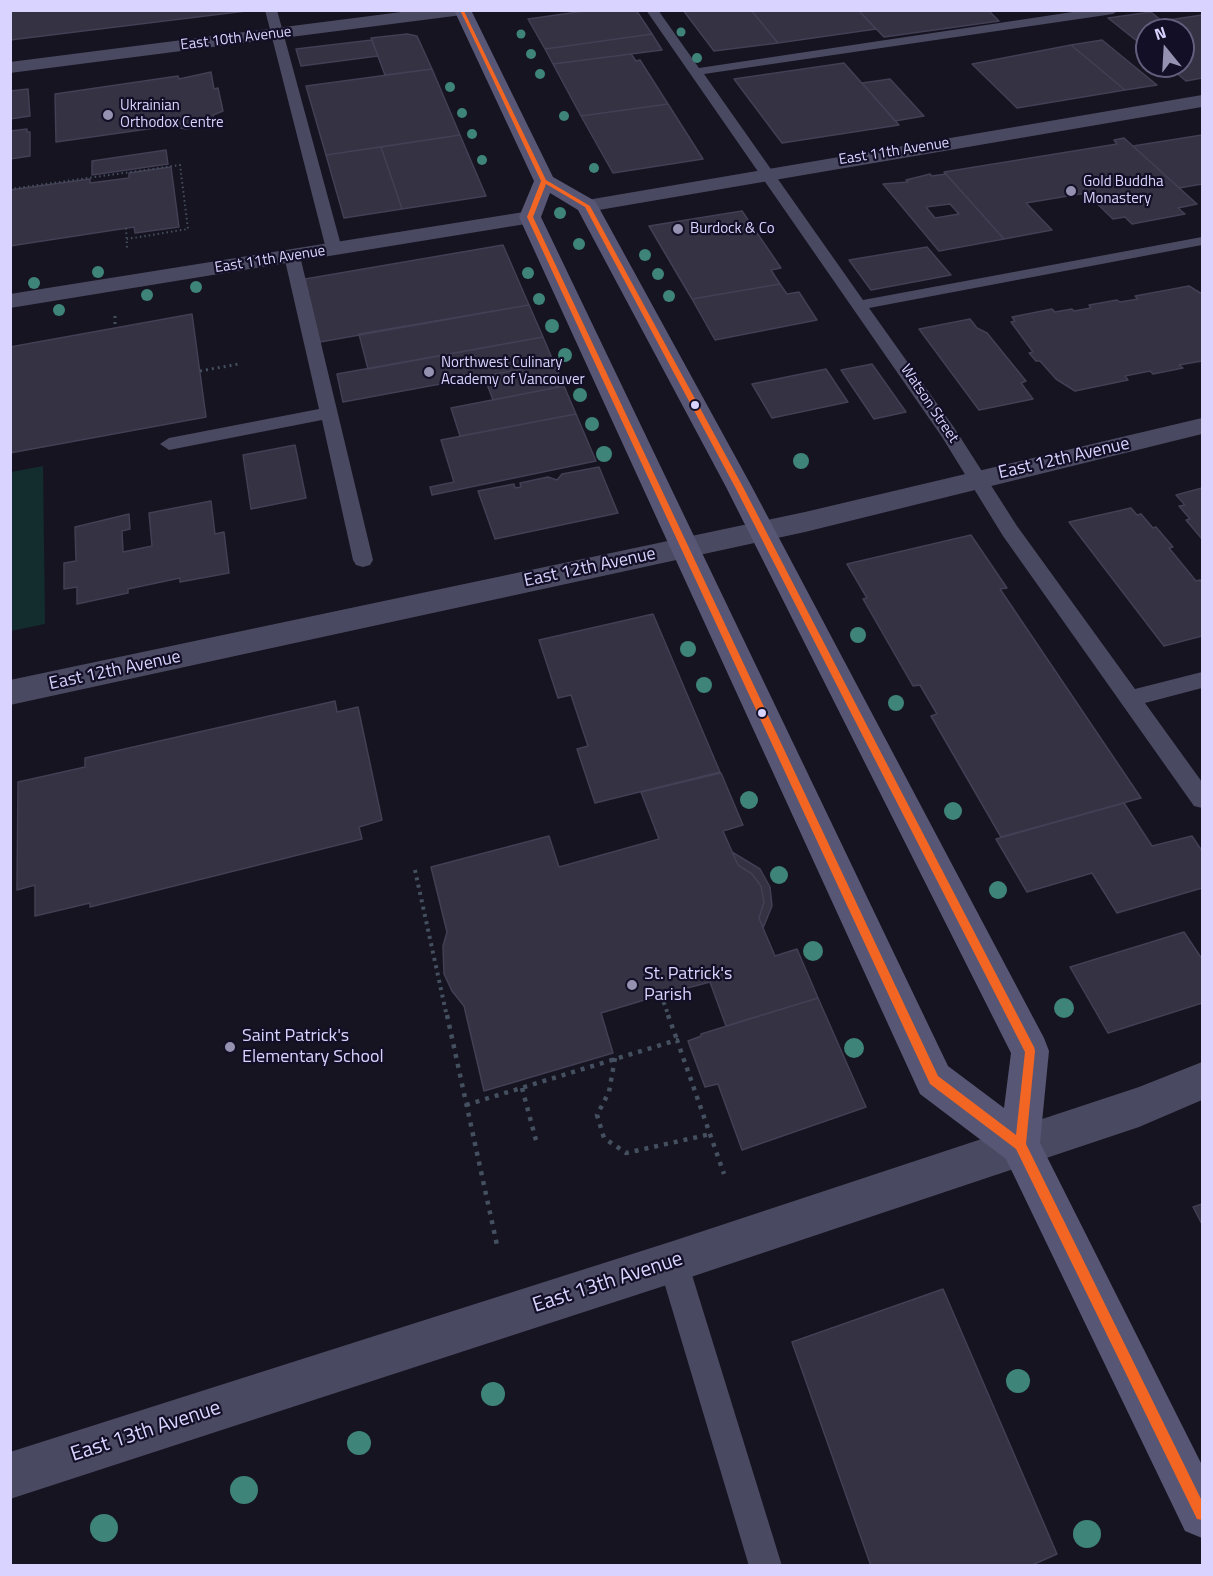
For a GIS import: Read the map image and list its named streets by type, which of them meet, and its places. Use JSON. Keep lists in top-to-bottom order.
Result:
{
  "streets": {
    "street": [
      "East 10th Avenue",
      "East 11th Avenue",
      "East 12th Avenue",
      "East 13th Avenue"
    ],
    "lane": ["Watson Street"]
  },
  "crossings": [
    ["East 11th Avenue", "Watson Street"],
    ["Watson Street", "East 12th Avenue"]
  ],
  "places": [
    "Ukrainian Orthodox Centre",
    "Gold Buddha Monastery",
    "Burdock & Co",
    "Northwest Culinary Academy of Vancouver",
    "St. Patrick's Parish",
    "Saint Patrick's Elementary School"
  ],
  "north": "top"
}
